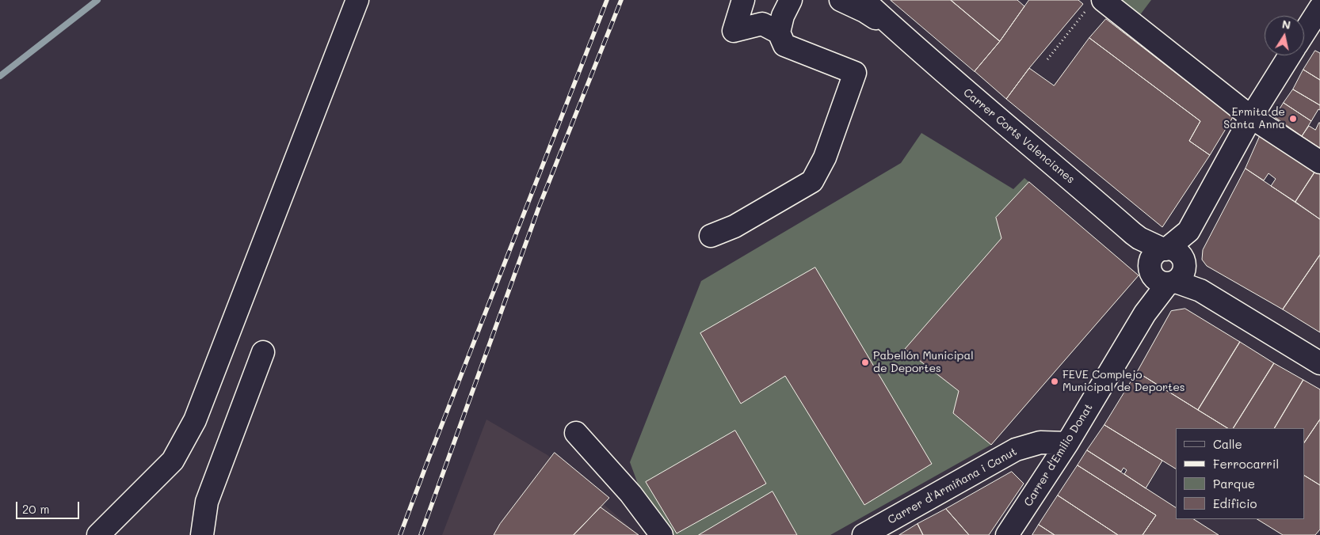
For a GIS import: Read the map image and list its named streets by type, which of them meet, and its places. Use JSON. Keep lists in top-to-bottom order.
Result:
{
  "streets": {
    "street": ["Carrer Corts Valencianes", "Carrer d'Emilio Donat", "Carrer d'Armiñana i Canut"]
  },
  "crossings": [
    ["Carrer Corts Valencianes", "Carrer d'Emilio Donat"],
    ["Carrer d'Emilio Donat", "Carrer d'Armiñana i Canut"]
  ],
  "places": ["Ermita de Santa Anna", "Pabellón Municipal de Deportes", "FEVE Complejo Municipal de Deportes"],
  "legend": [
    "Calle",
    "Ferrocarril",
    "Parque",
    "Edificio"
  ],
  "scale_bar": "20 m",
  "north": "top"
}
